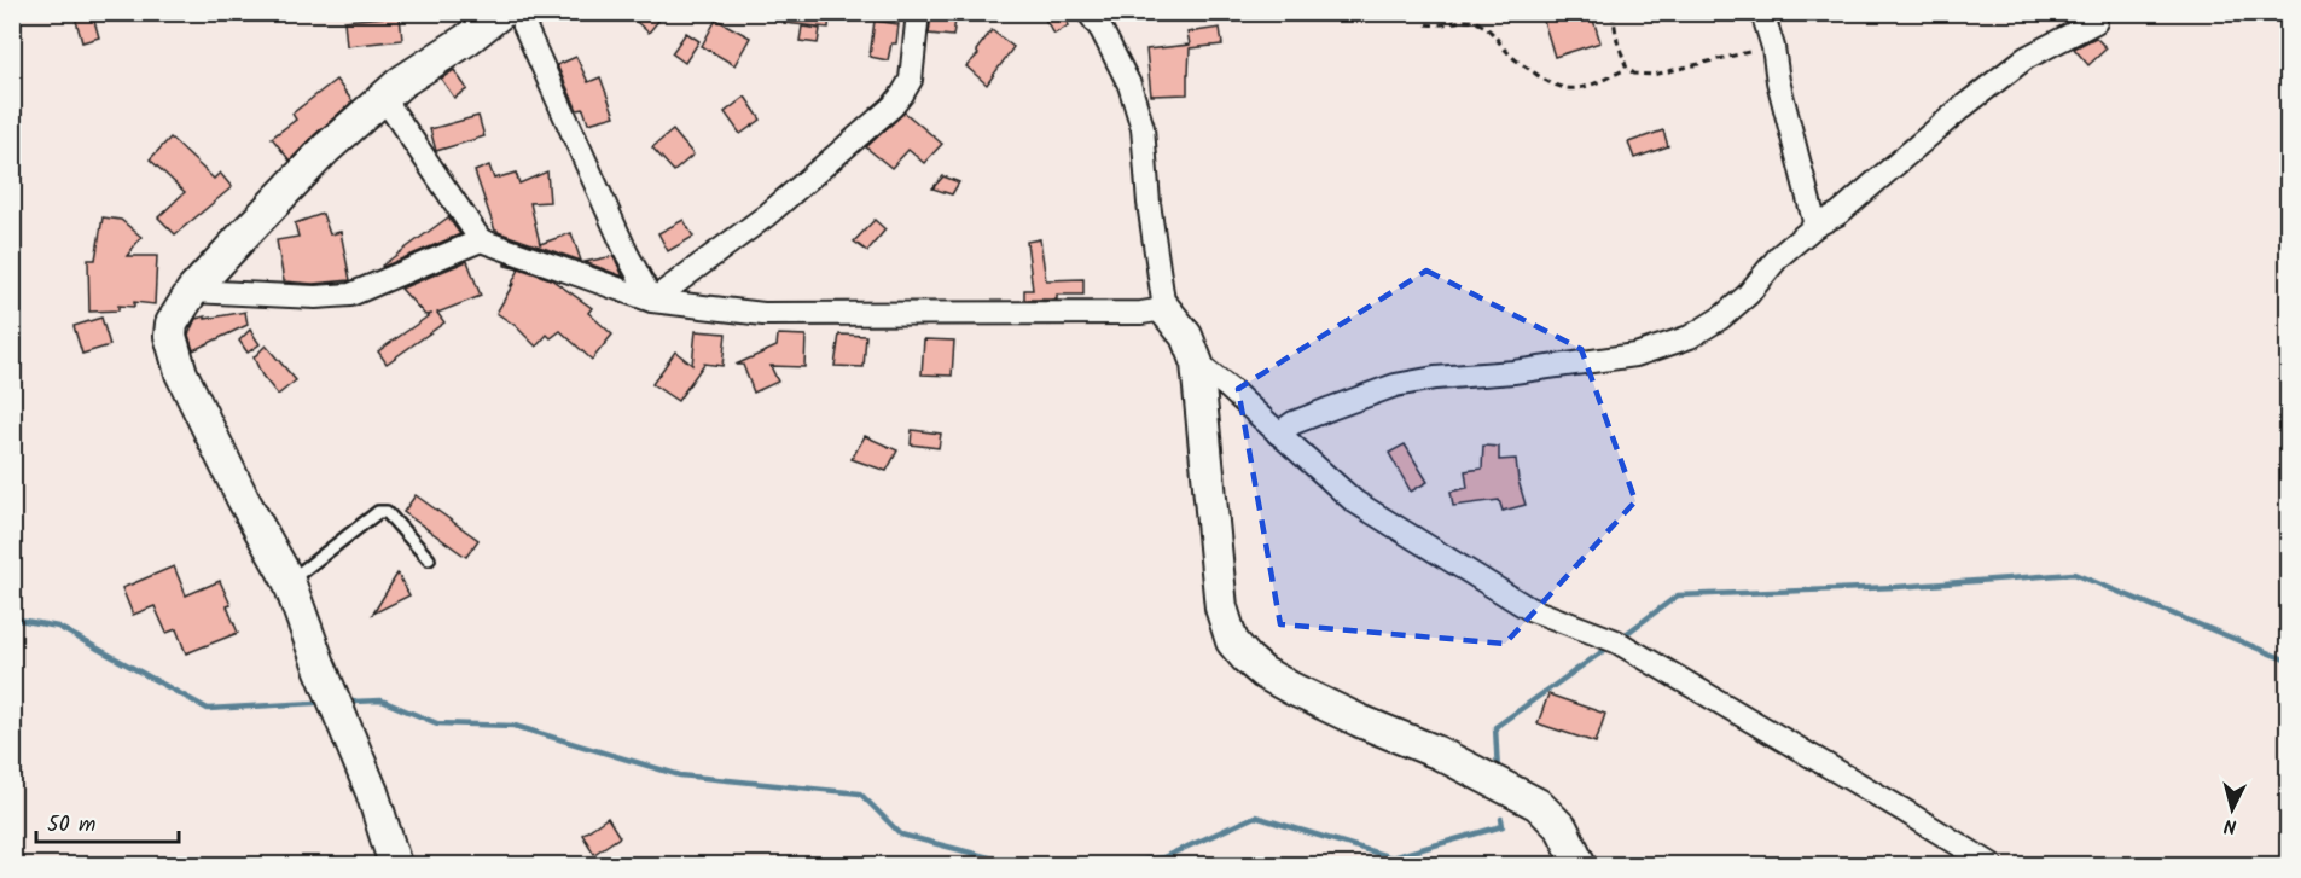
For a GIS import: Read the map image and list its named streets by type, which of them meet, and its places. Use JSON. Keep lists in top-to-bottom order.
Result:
{
  "scale_bar": "50 m",
  "north": "bottom"
}
